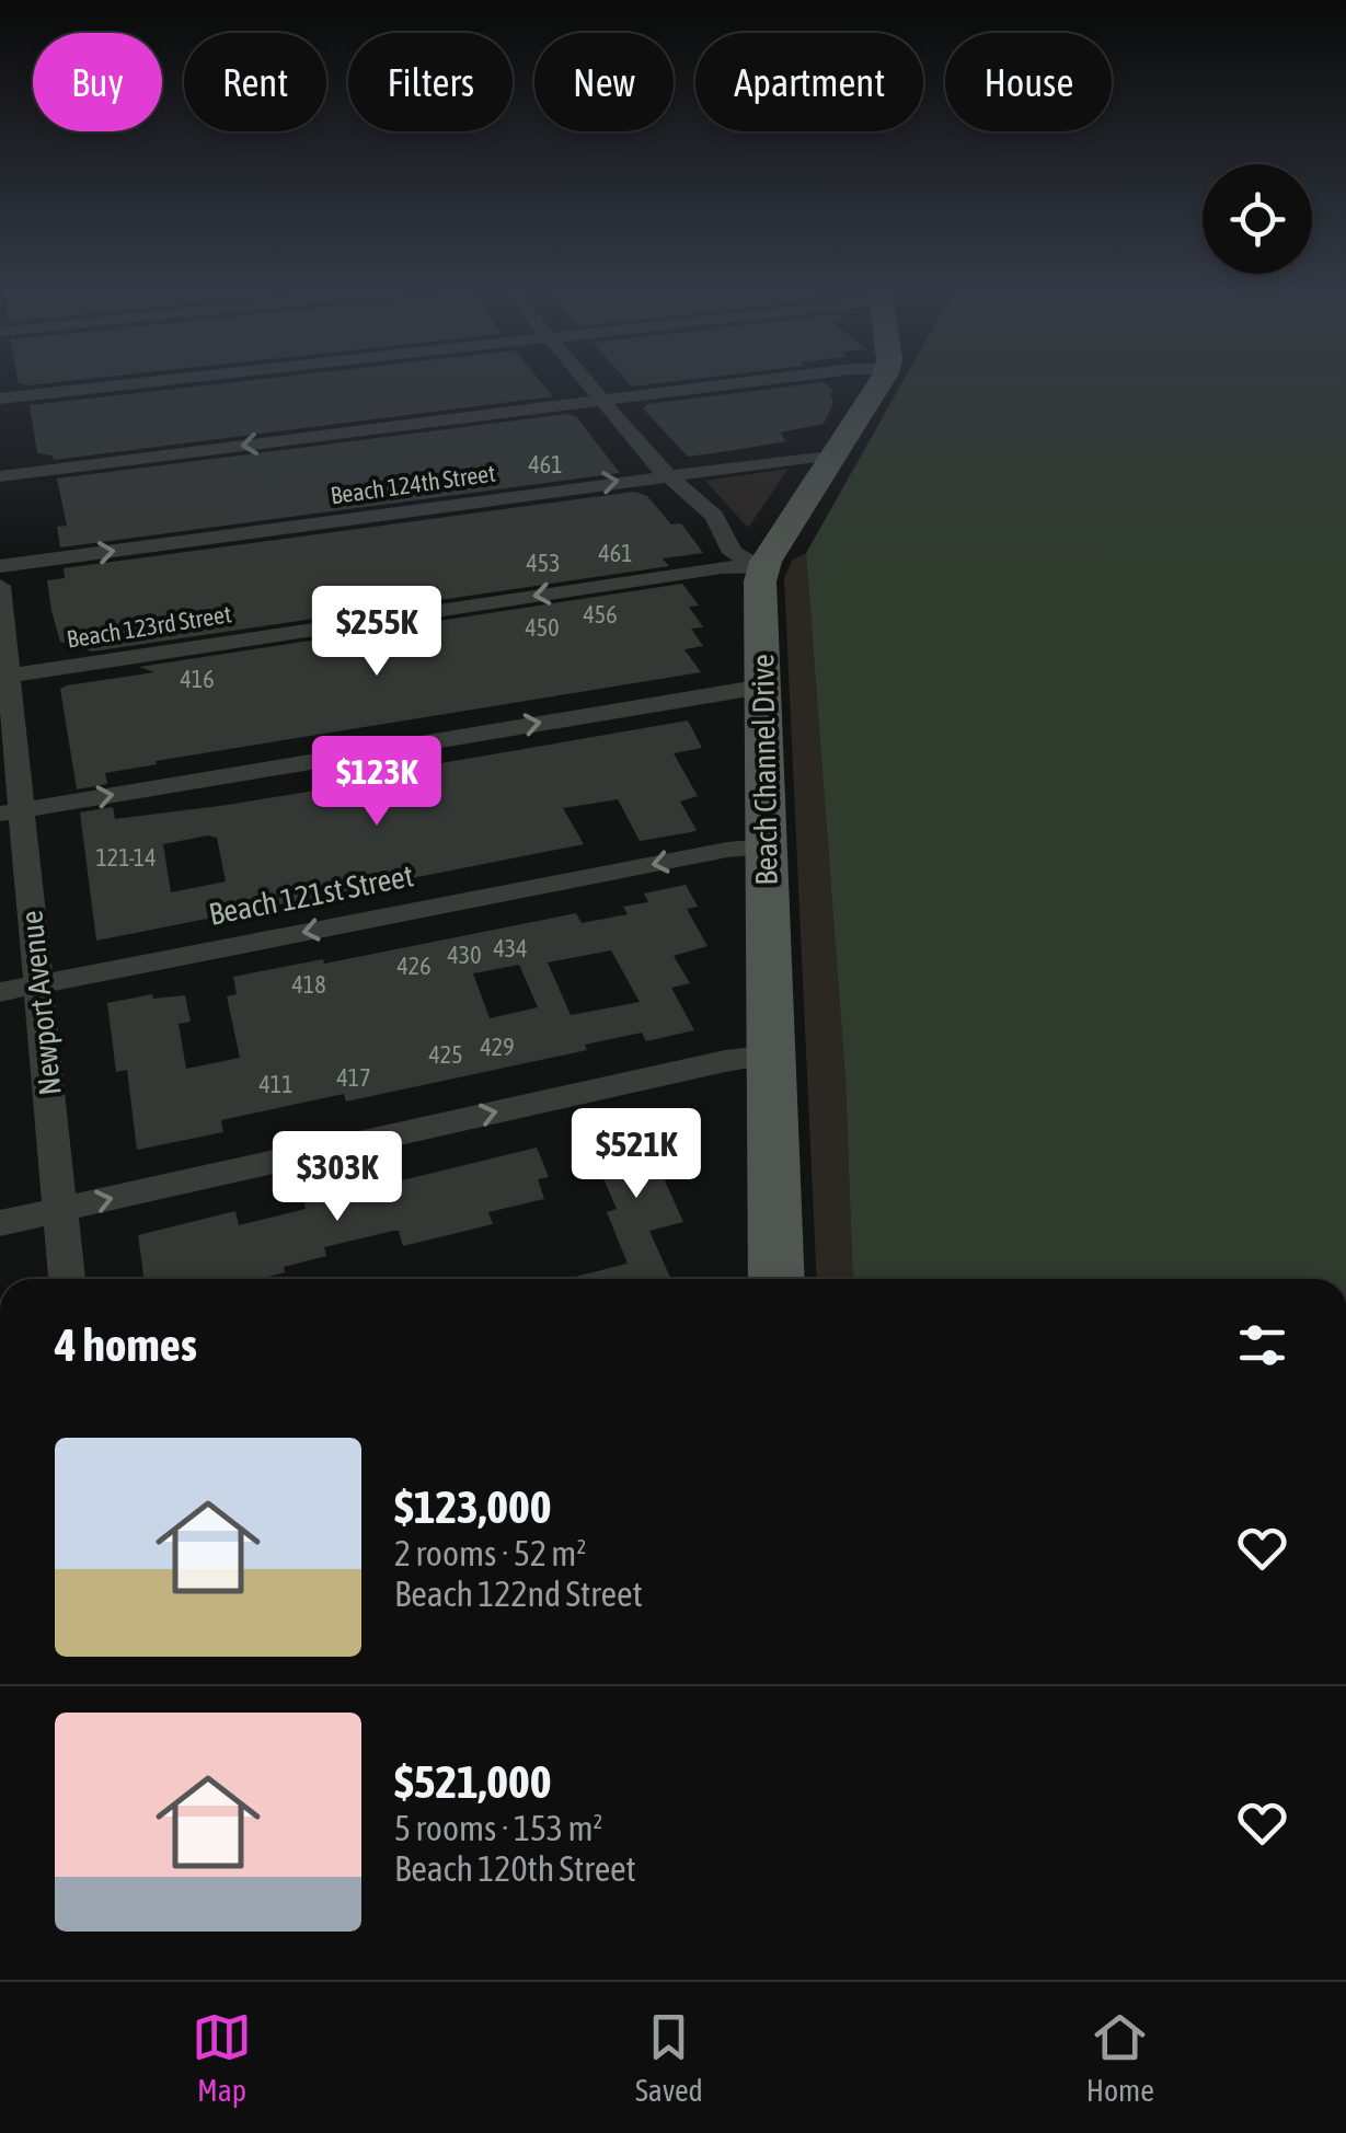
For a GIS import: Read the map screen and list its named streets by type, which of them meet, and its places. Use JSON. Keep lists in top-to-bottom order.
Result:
{
  "streets": {
    "main road": ["Beach Channel Drive"],
    "street": [
      "Beach 124th Street",
      "Beach 123rd Street",
      "Beach 121st Street",
      "Newport Avenue"
    ]
  },
  "crossings": [
    ["Beach 123rd Street", "Beach Channel Drive"],
    ["Beach 123rd Street", "Newport Avenue"],
    ["Beach Channel Drive", "Beach 121st Street"],
    ["Beach 121st Street", "Newport Avenue"]
  ],
  "house_numbers": [
    "461",
    "461",
    "453",
    "456",
    "450",
    "416",
    "121-14",
    "434",
    "430",
    "426",
    "418",
    "429",
    "425",
    "417",
    "411"
  ],
  "page": {
    "chip": [
      "Buy",
      "Rent",
      "Filters",
      "New",
      "Apartment",
      "House"
    ],
    "price": [
      "$255K",
      "$123K",
      "$521K",
      "$303K"
    ],
    "heading": "4 homes",
    "list": [
      {
        "name": "$123,000",
        "note": "2 rooms · 52 m² · Beach 122nd Street"
      },
      {
        "name": "$521,000",
        "note": "5 rooms · 153 m² · Beach 120th Street"
      }
    ],
    "tabs": ["Map", "Saved", "Home"]
  }
}
